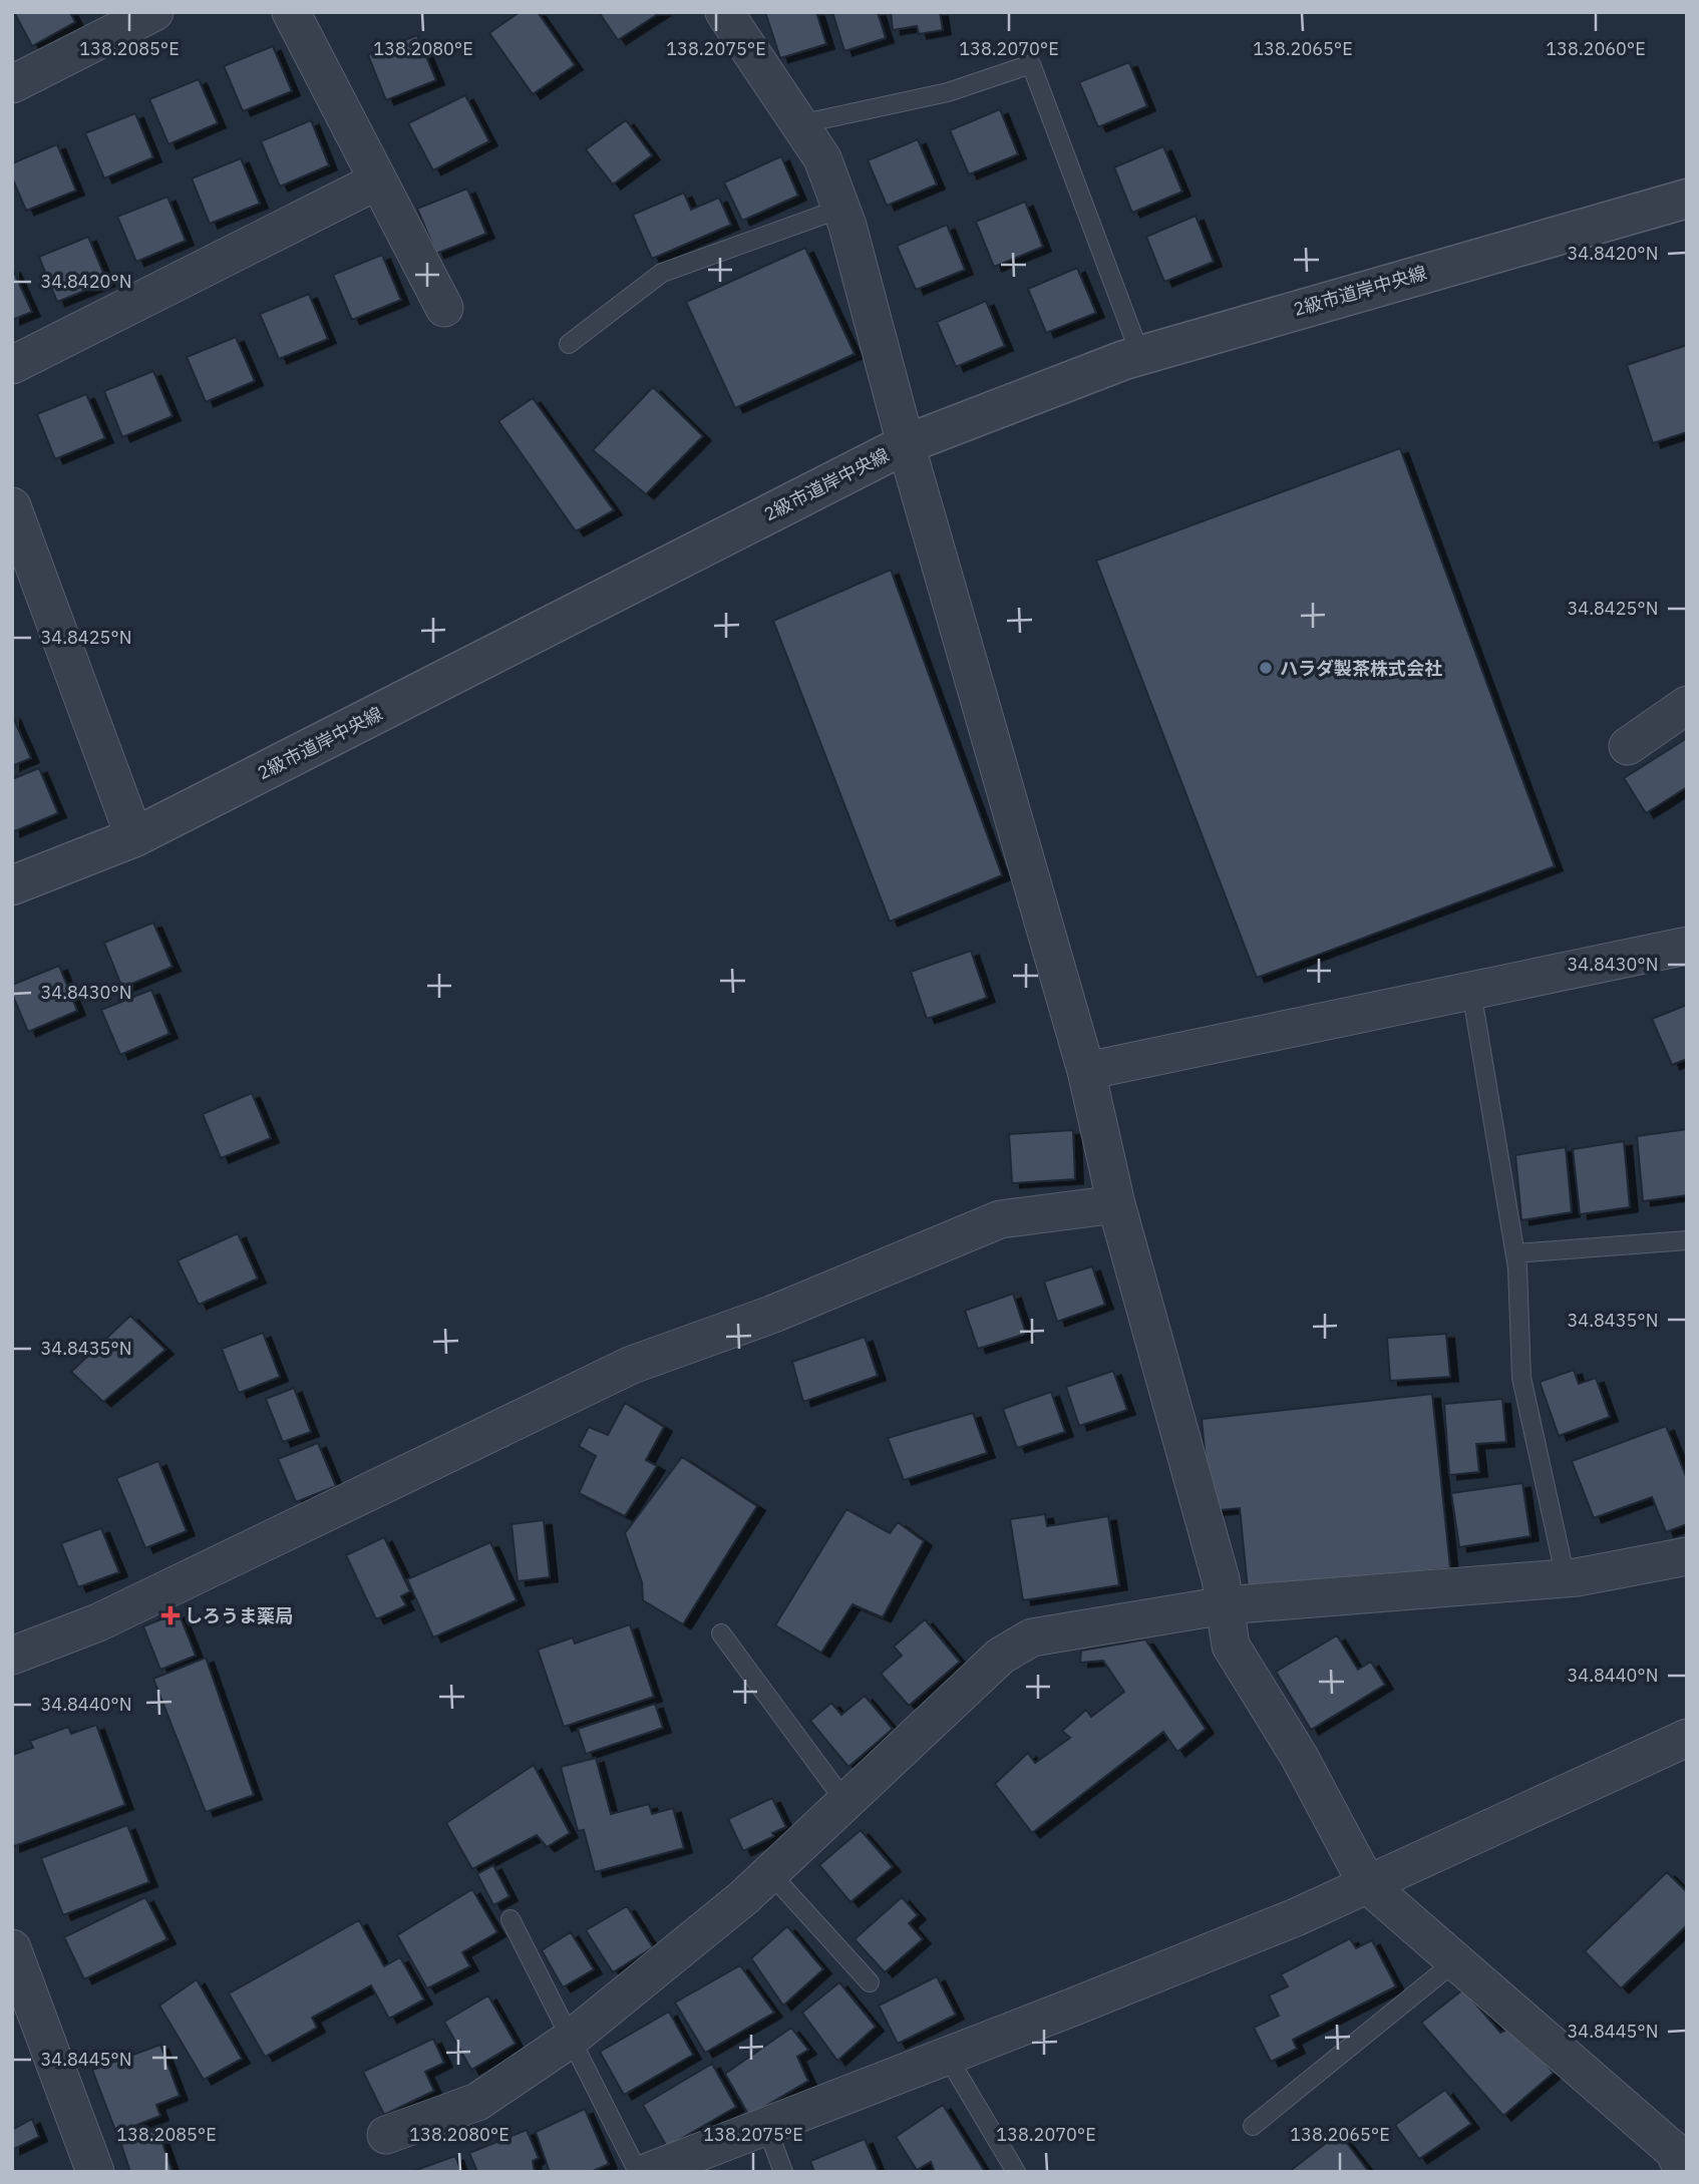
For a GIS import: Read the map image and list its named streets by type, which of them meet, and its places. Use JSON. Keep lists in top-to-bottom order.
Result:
{
  "streets": {
    "street": ["2級市道岸中央線"]
  },
  "places": {
    "other": ["ハラダ製茶株式会社"],
    "health": ["しろうま薬局"]
  },
  "coordinates": [
    "138.2085°E",
    "138.2080°E",
    "138.2075°E",
    "138.2070°E",
    "138.2065°E",
    "138.2060°E",
    "34.8420°N",
    "34.8425°N",
    "34.8430°N",
    "34.8435°N",
    "34.8440°N",
    "34.8445°N"
  ]
}
